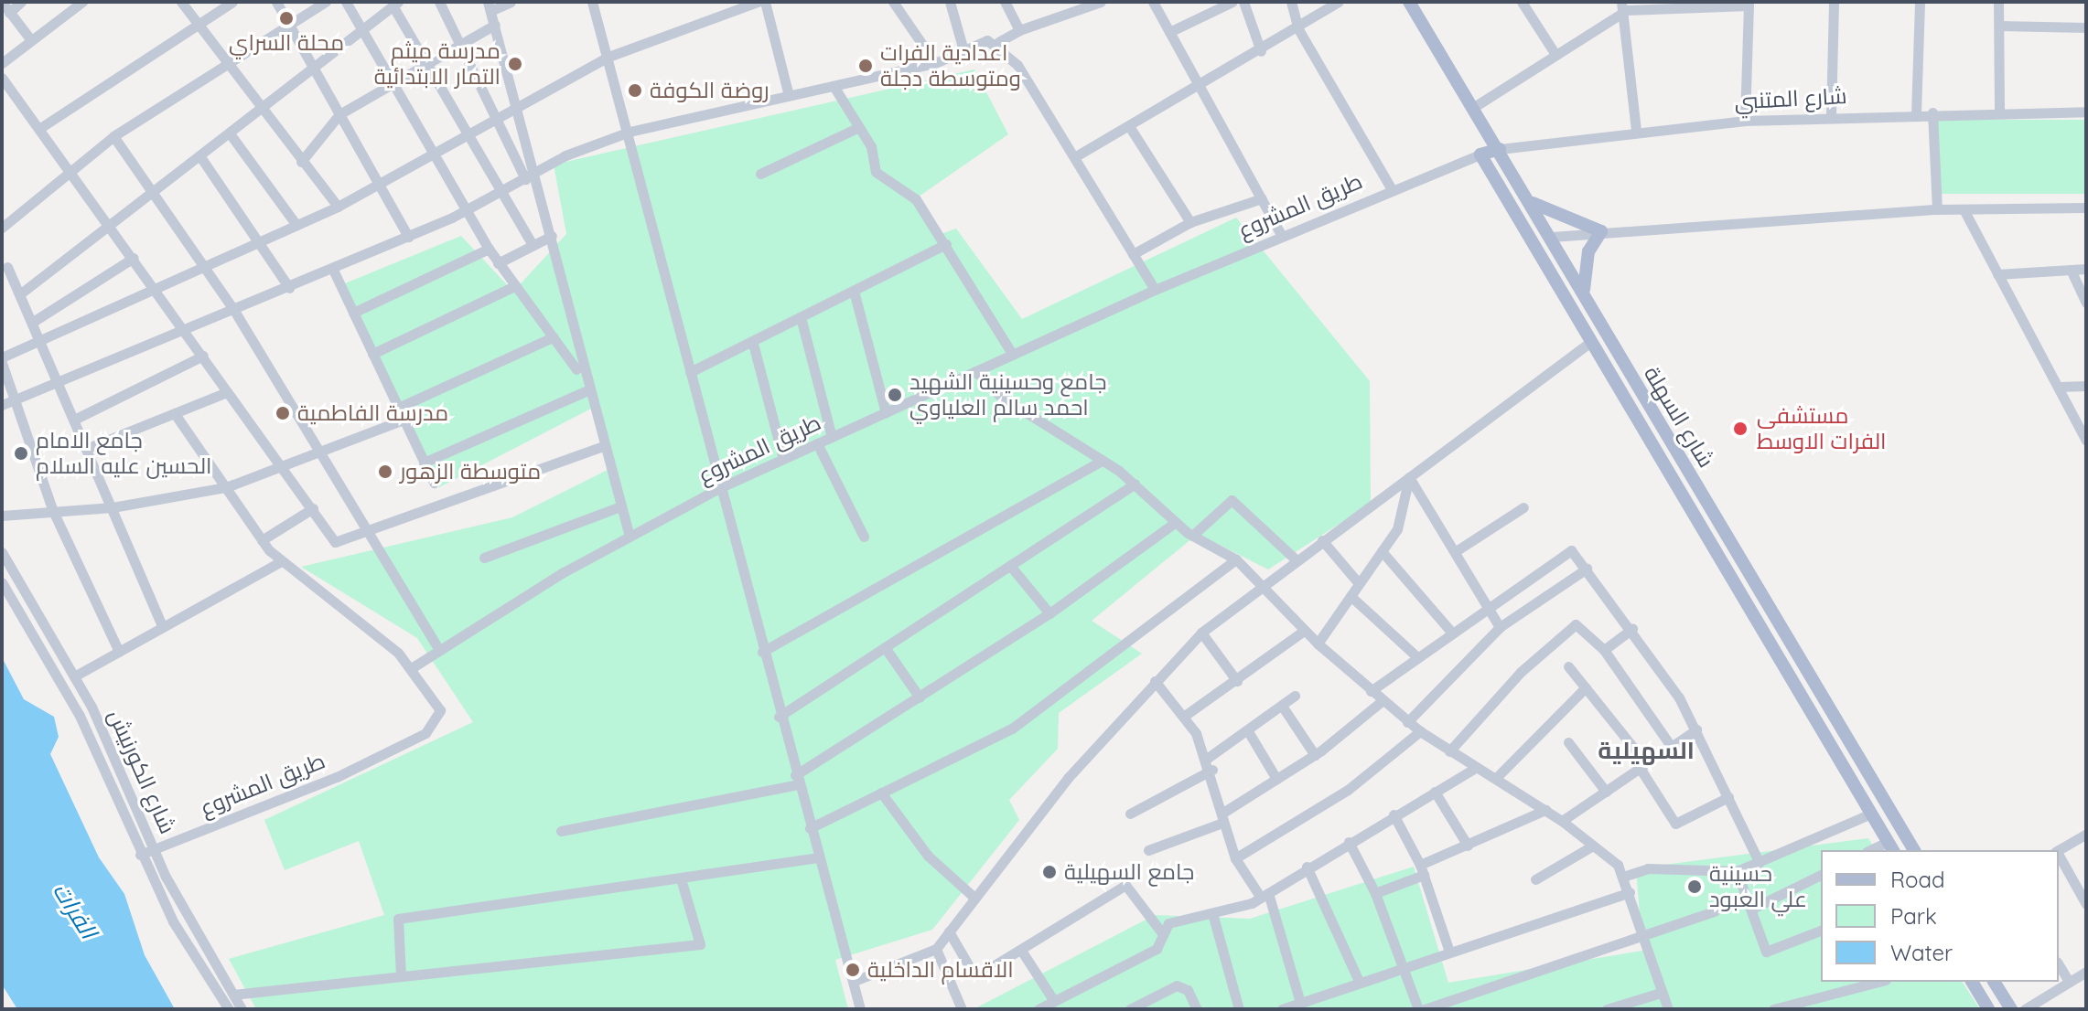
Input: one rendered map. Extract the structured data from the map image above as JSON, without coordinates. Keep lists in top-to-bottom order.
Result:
{
  "streets": {
    "main road": ["طريق المشروع", "شارع السهلة"],
    "street": ["شارع المتنبي", "شارع الكورنيش"]
  },
  "crossings": [
    ["شارع المتنبي", "طريق المشروع"],
    ["شارع المتنبي", "شارع السهلة"],
    ["طريق المشروع", "شارع السهلة"],
    ["طريق المشروع", "شارع الكورنيش"]
  ],
  "districts": ["السهيلية"],
  "water": ["الفرات"],
  "places": [
    "محلة السراي",
    "مدرسة ميثم التمار الابتدائية",
    "اعدادية الفرات ومتوسطة دجلة",
    "روضة الكوفة",
    "جامع وحسينية الشهيد احمد سالم العلياوي",
    "مدرسة الفاطمية",
    "مستشفى الفرات الاوسط",
    "جامع الامام الحسين عليه السلام",
    "متوسطة الزهور",
    "جامع السهيلية",
    "حسينية علي العبود",
    "الاقسام الداخلية"
  ],
  "legend": ["Road", "Park", "Water"]
}
